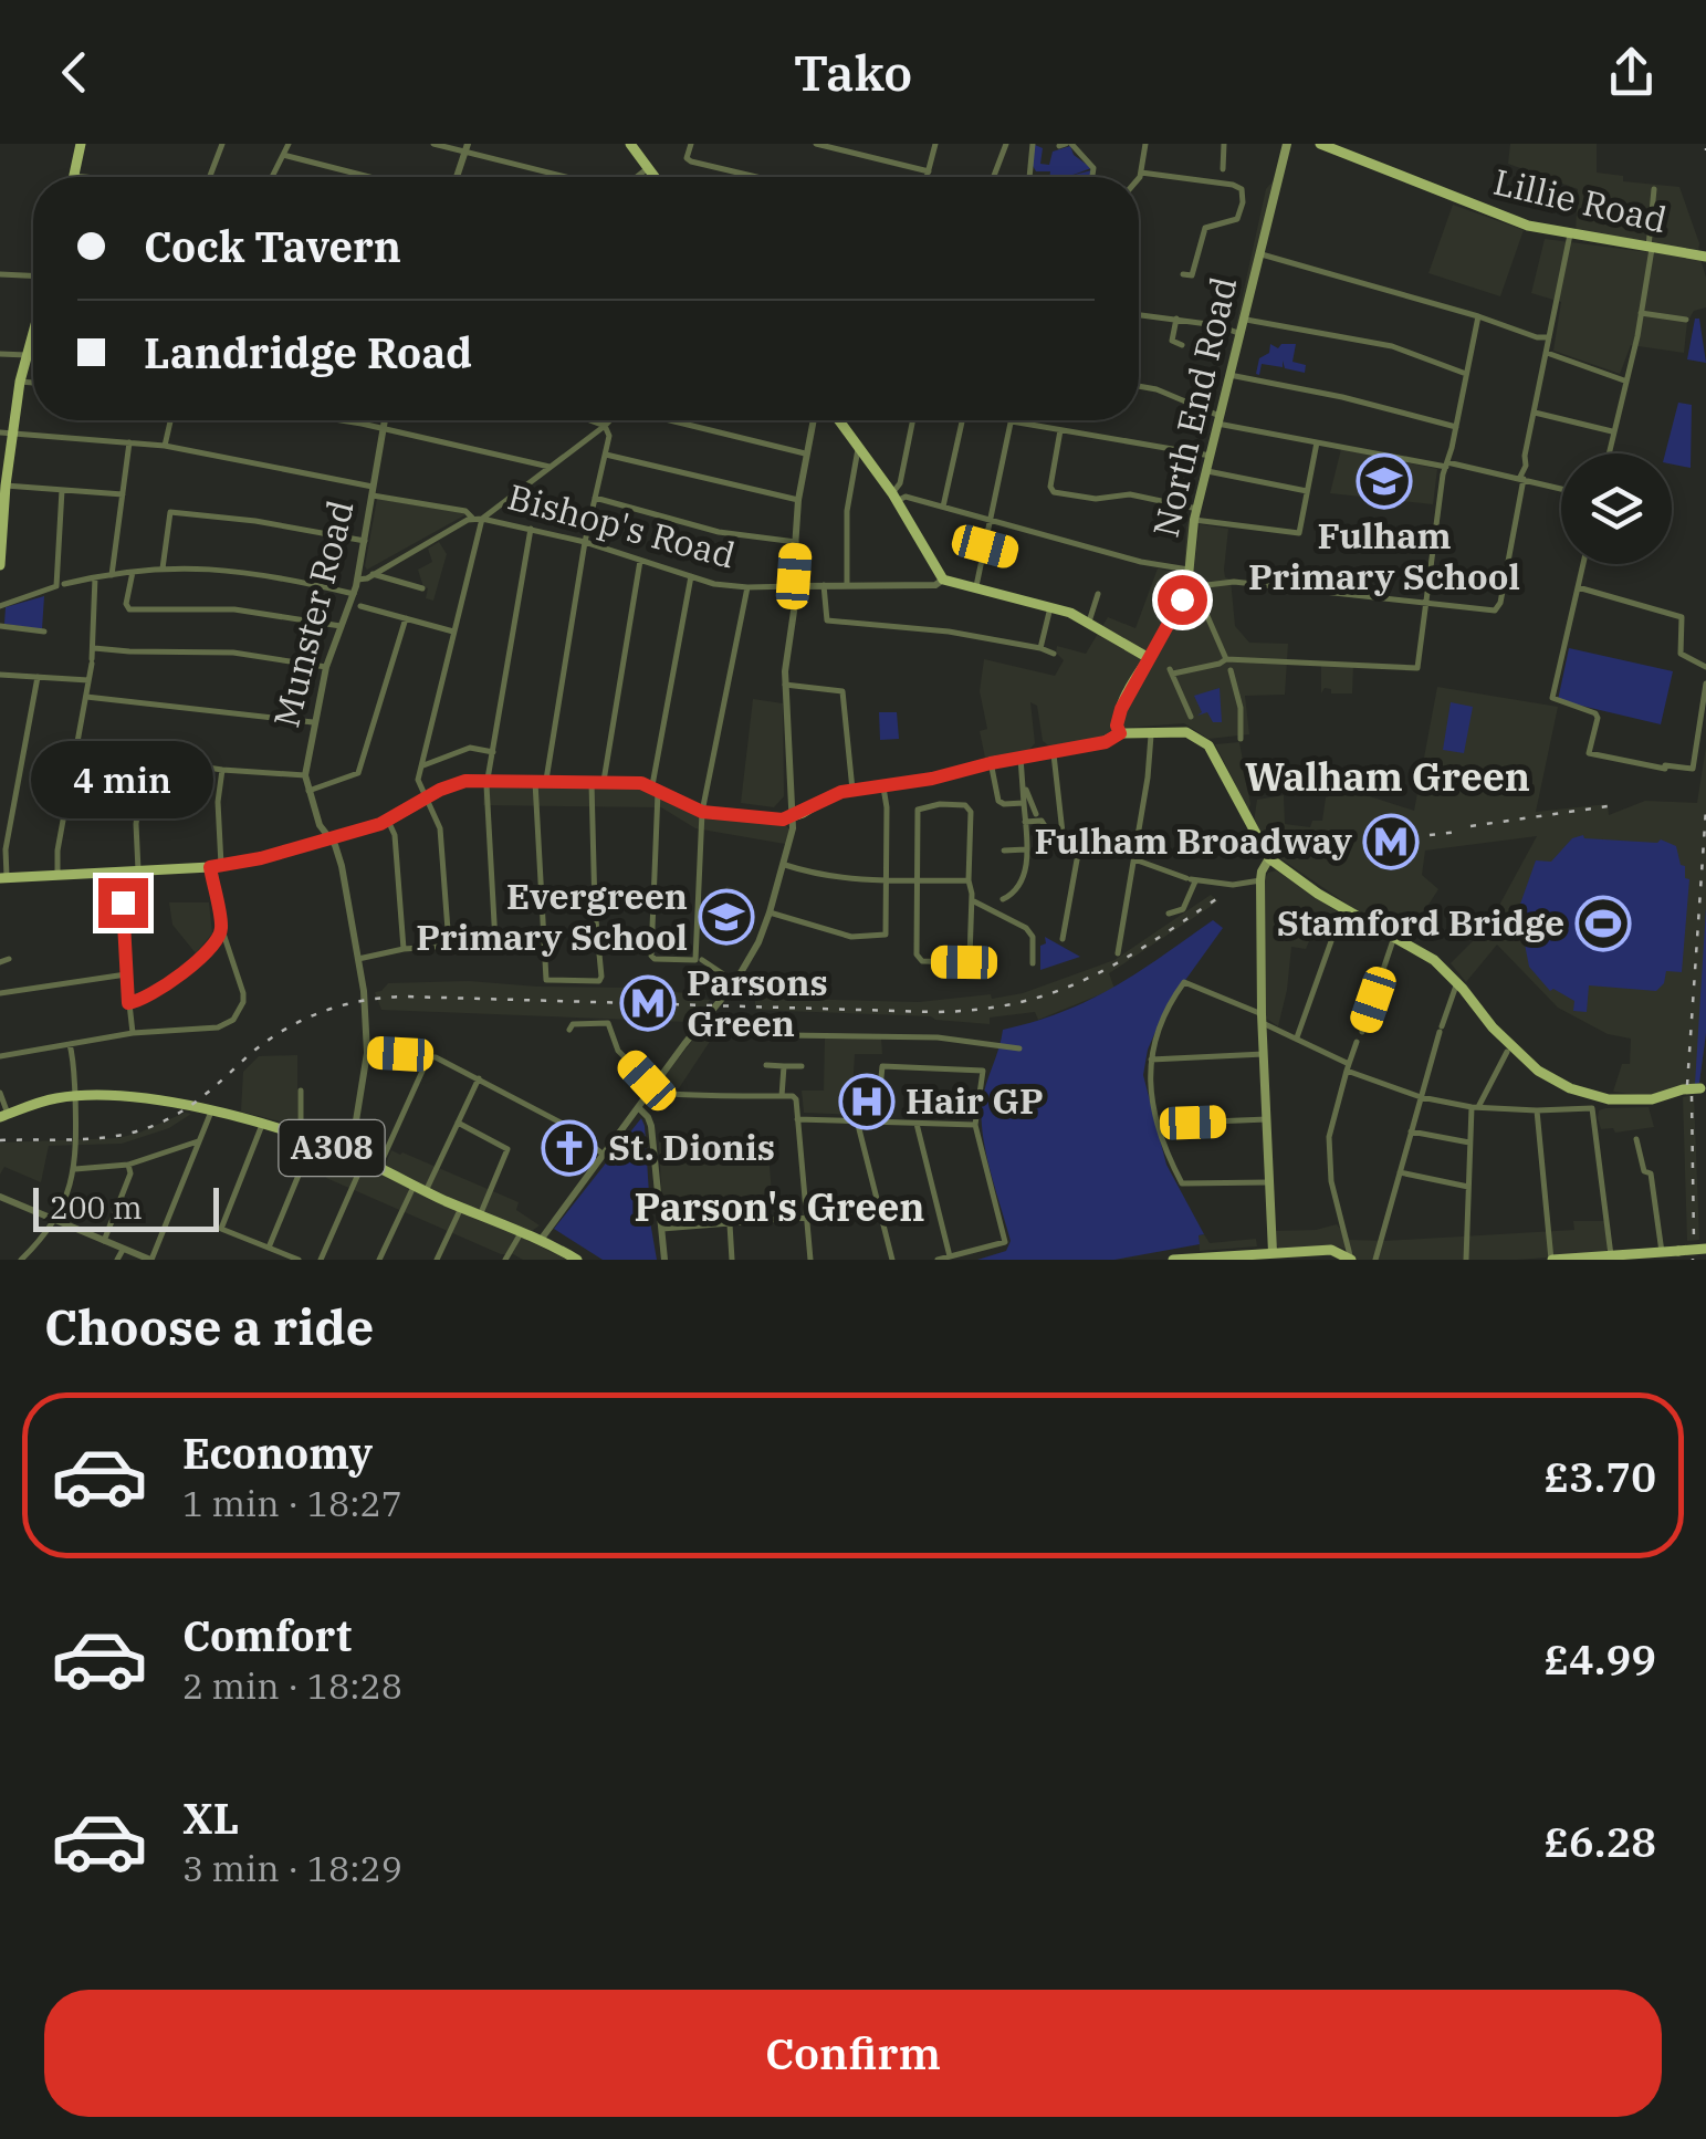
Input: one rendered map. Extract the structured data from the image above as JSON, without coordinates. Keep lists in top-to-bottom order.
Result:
{
  "streets": {
    "main road": ["Lillie Road", "North End Road", "A308"],
    "street": ["Bishop's Road", "Munster Road"]
  },
  "crossings": [
    ["Bishop's Road", "Munster Road"],
    ["Munster Road", "A308"]
  ],
  "districts": ["Walham Green", "Parson's Green"],
  "places": {
    "school or university": ["Fulham Primary School", "Evergreen Primary School"],
    "metro station": ["Fulham Broadway", "Parsons Green"],
    "sports": ["Stamford Bridge"],
    "hospital": ["Hair GP"],
    "church": ["St. Dionis"]
  },
  "scale_bar": "200 m",
  "page": {
    "header": "Tako",
    "banner": ["Cock Tavern", "Landridge Road"],
    "bubble": "4 min",
    "scale": "200 m",
    "heading": "Choose a ride",
    "list": [
      {
        "name": "Economy",
        "note": "1 min · 18:27",
        "value": "£3.70"
      },
      {
        "name": "Comfort",
        "note": "2 min · 18:28",
        "value": "£4.99"
      },
      {
        "name": "XL",
        "note": "3 min · 18:29",
        "value": "£6.28"
      }
    ],
    "buttons": "Confirm"
  }
}
